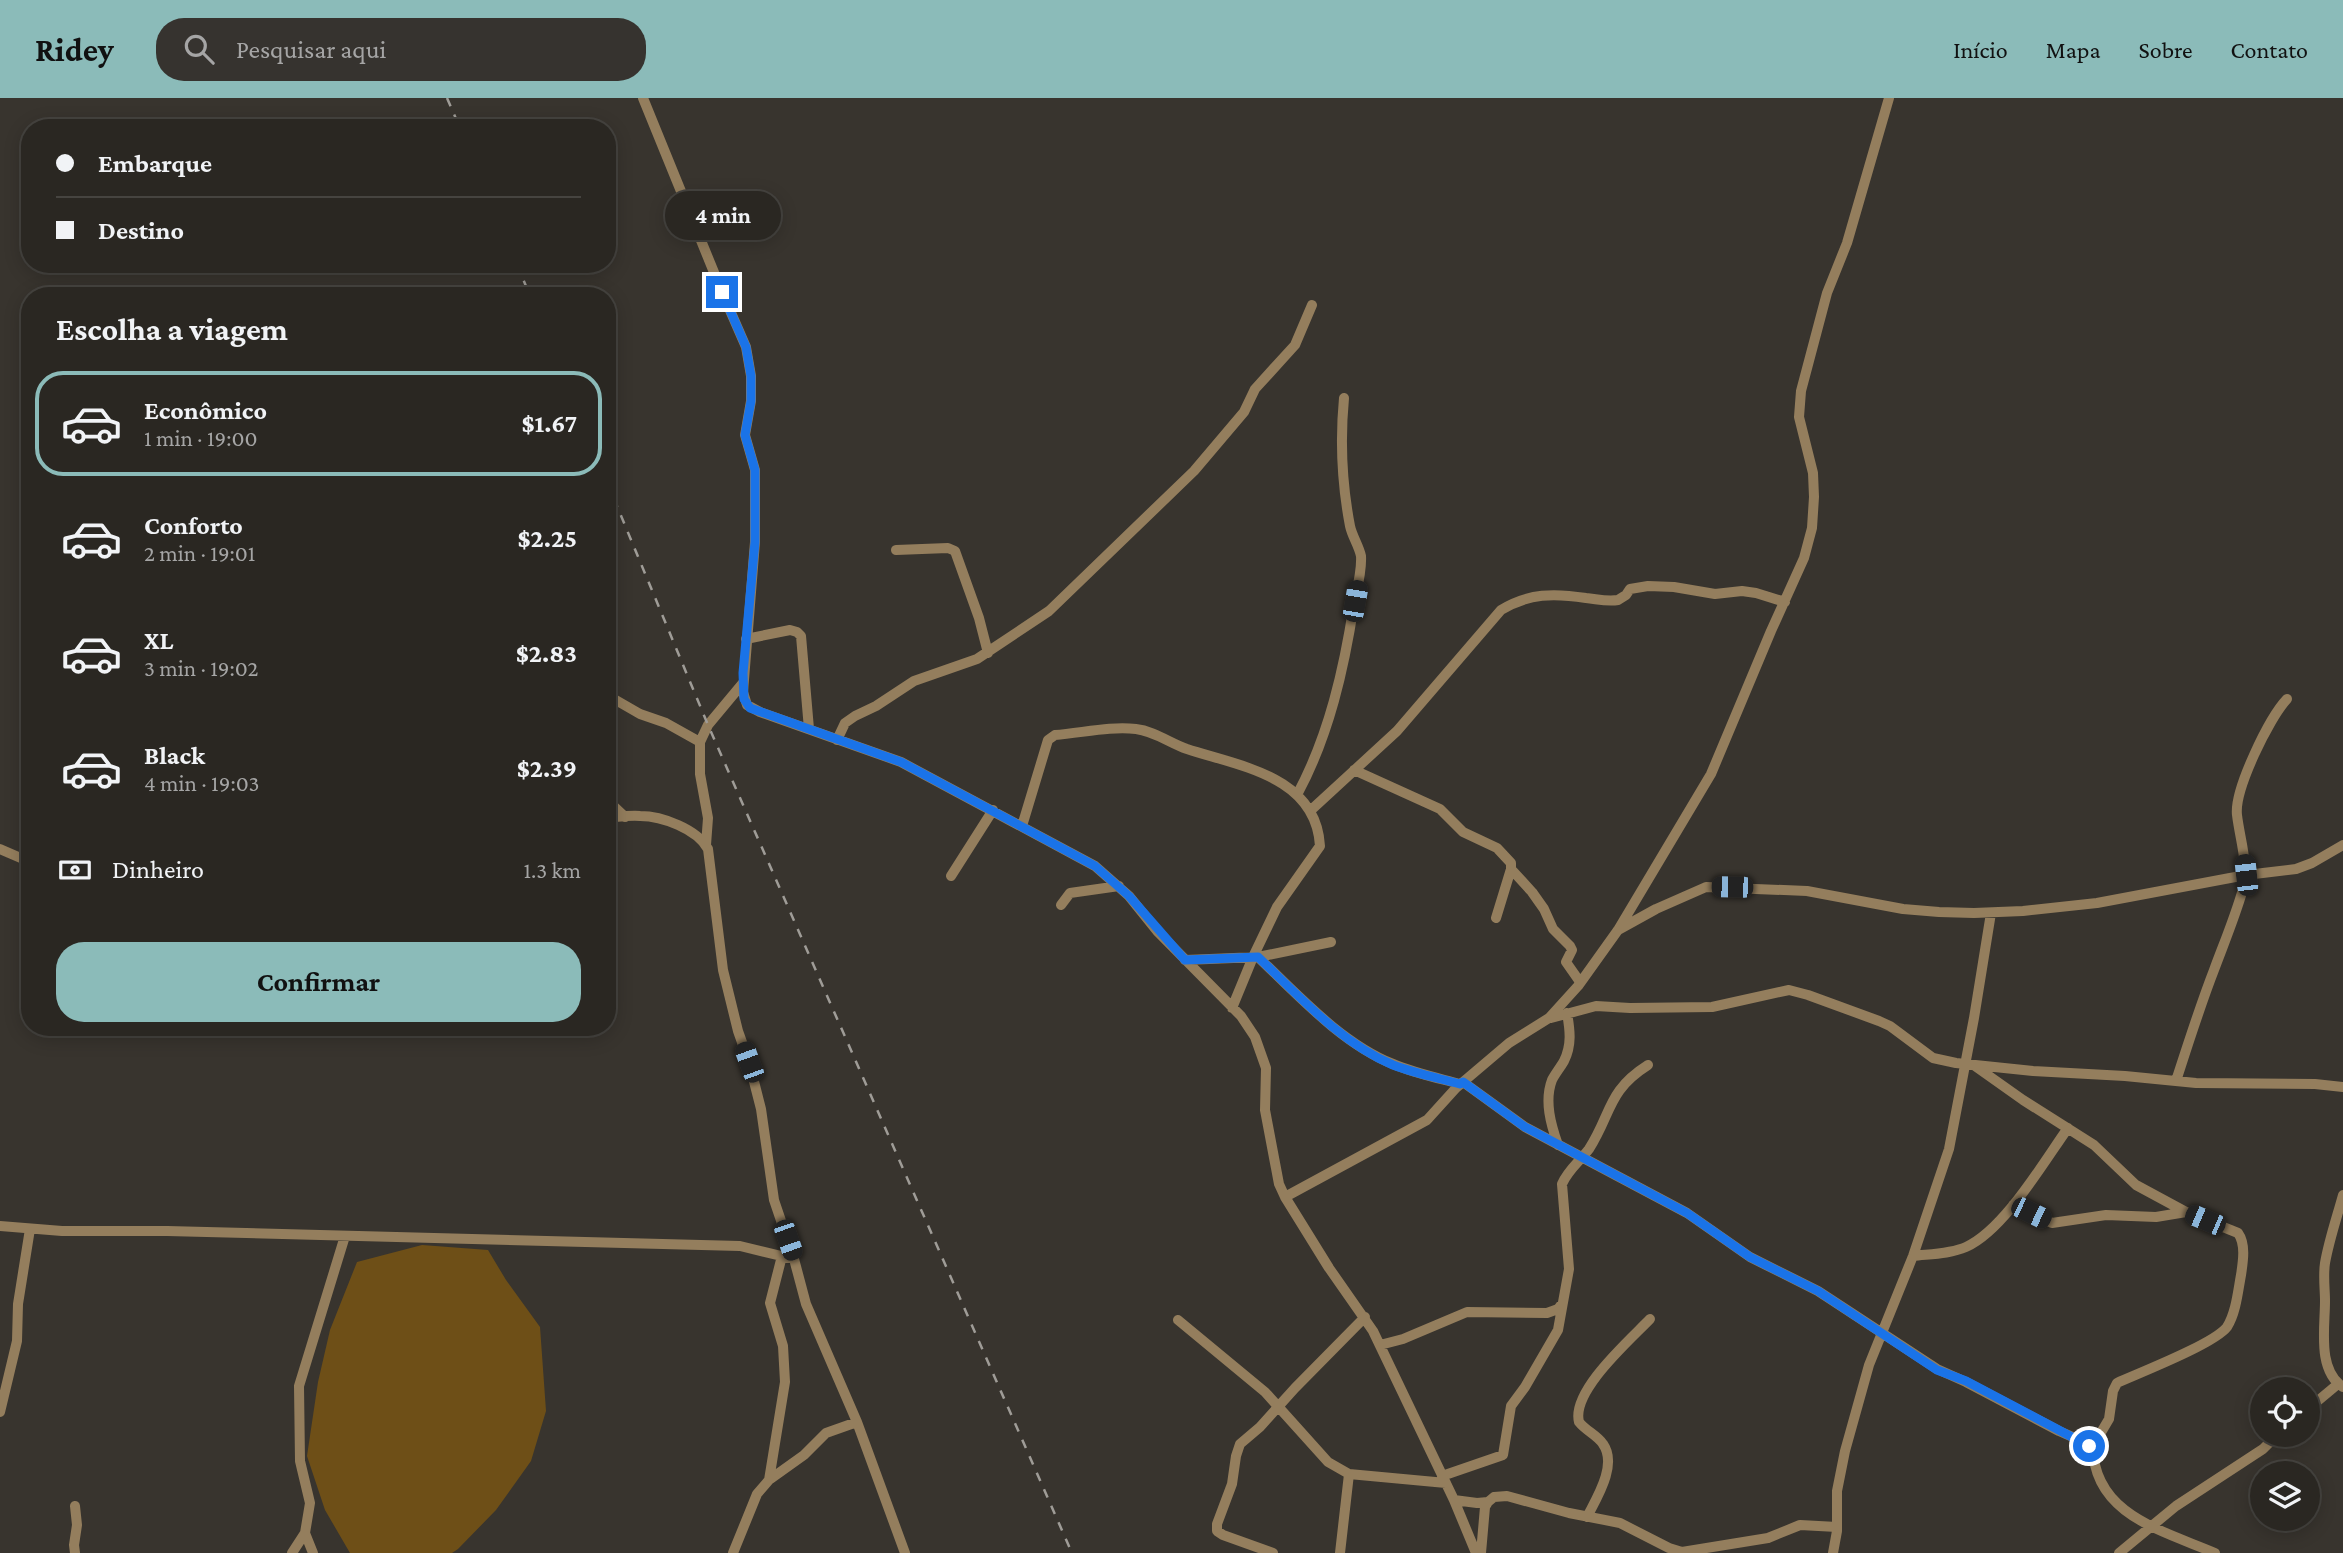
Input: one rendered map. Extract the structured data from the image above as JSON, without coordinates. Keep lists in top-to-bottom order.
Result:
{
  "page": {
    "header": "Ridey",
    "search": "Pesquisar aqui",
    "nav": [
      "Início",
      "Mapa",
      "Sobre",
      "Contato"
    ],
    "banner": ["Embarque", "Destino"],
    "bubble": "4 min",
    "heading": "Escolha a viagem",
    "list": [
      {
        "name": "Econômico",
        "note": "1 min · 19:00",
        "value": "$1.67"
      },
      {
        "name": "Conforto",
        "note": "2 min · 19:01",
        "value": "$2.25"
      },
      {
        "name": "XL",
        "note": "3 min · 19:02",
        "value": "$2.83"
      },
      {
        "name": "Black",
        "note": "4 min · 19:03",
        "value": "$2.39"
      }
    ],
    "pay": ["Dinheiro", "1.3 km"],
    "buttons": "Confirmar"
  }
}
